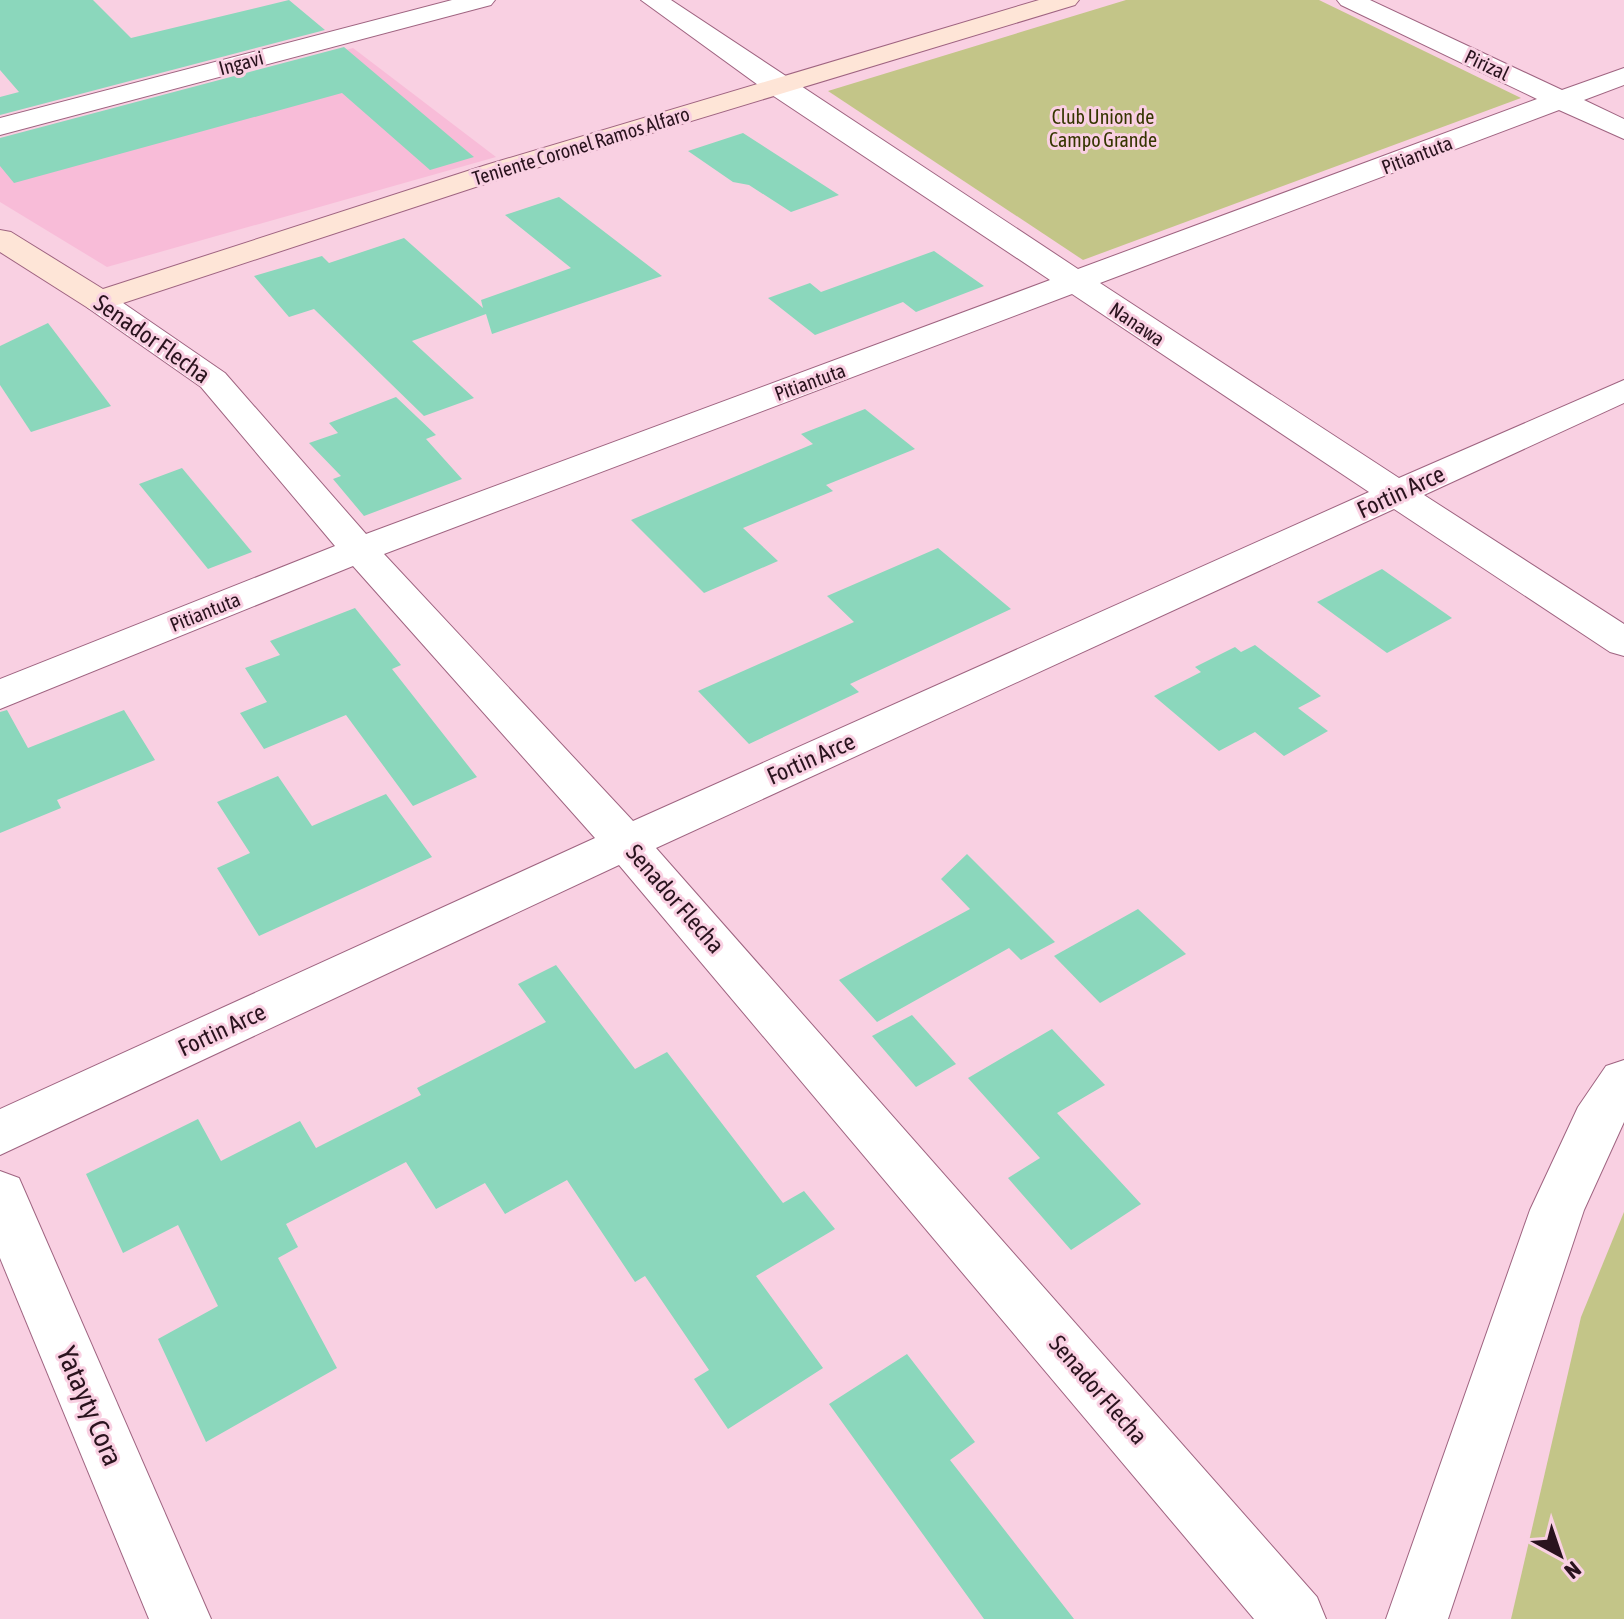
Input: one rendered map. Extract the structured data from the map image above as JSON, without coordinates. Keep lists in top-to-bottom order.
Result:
{
  "streets": {
    "street": [
      "Ingavi",
      "Pirizal",
      "Teniente Coronel Ramos Alfaro",
      "Pitiantuta",
      "Nanawa",
      "Senador Flecha",
      "Fortin Arce",
      "Yatayty Cora"
    ]
  },
  "crossings": [
    ["Pirizal", "Pitiantuta"],
    ["Teniente Coronel Ramos Alfaro", "Nanawa"],
    ["Teniente Coronel Ramos Alfaro", "Senador Flecha"],
    ["Pitiantuta", "Nanawa"],
    ["Pitiantuta", "Senador Flecha"],
    ["Nanawa", "Fortin Arce"],
    ["Senador Flecha", "Fortin Arce"]
  ],
  "parks": ["Club Union de Campo Grande"],
  "north": "bottom right"
}
